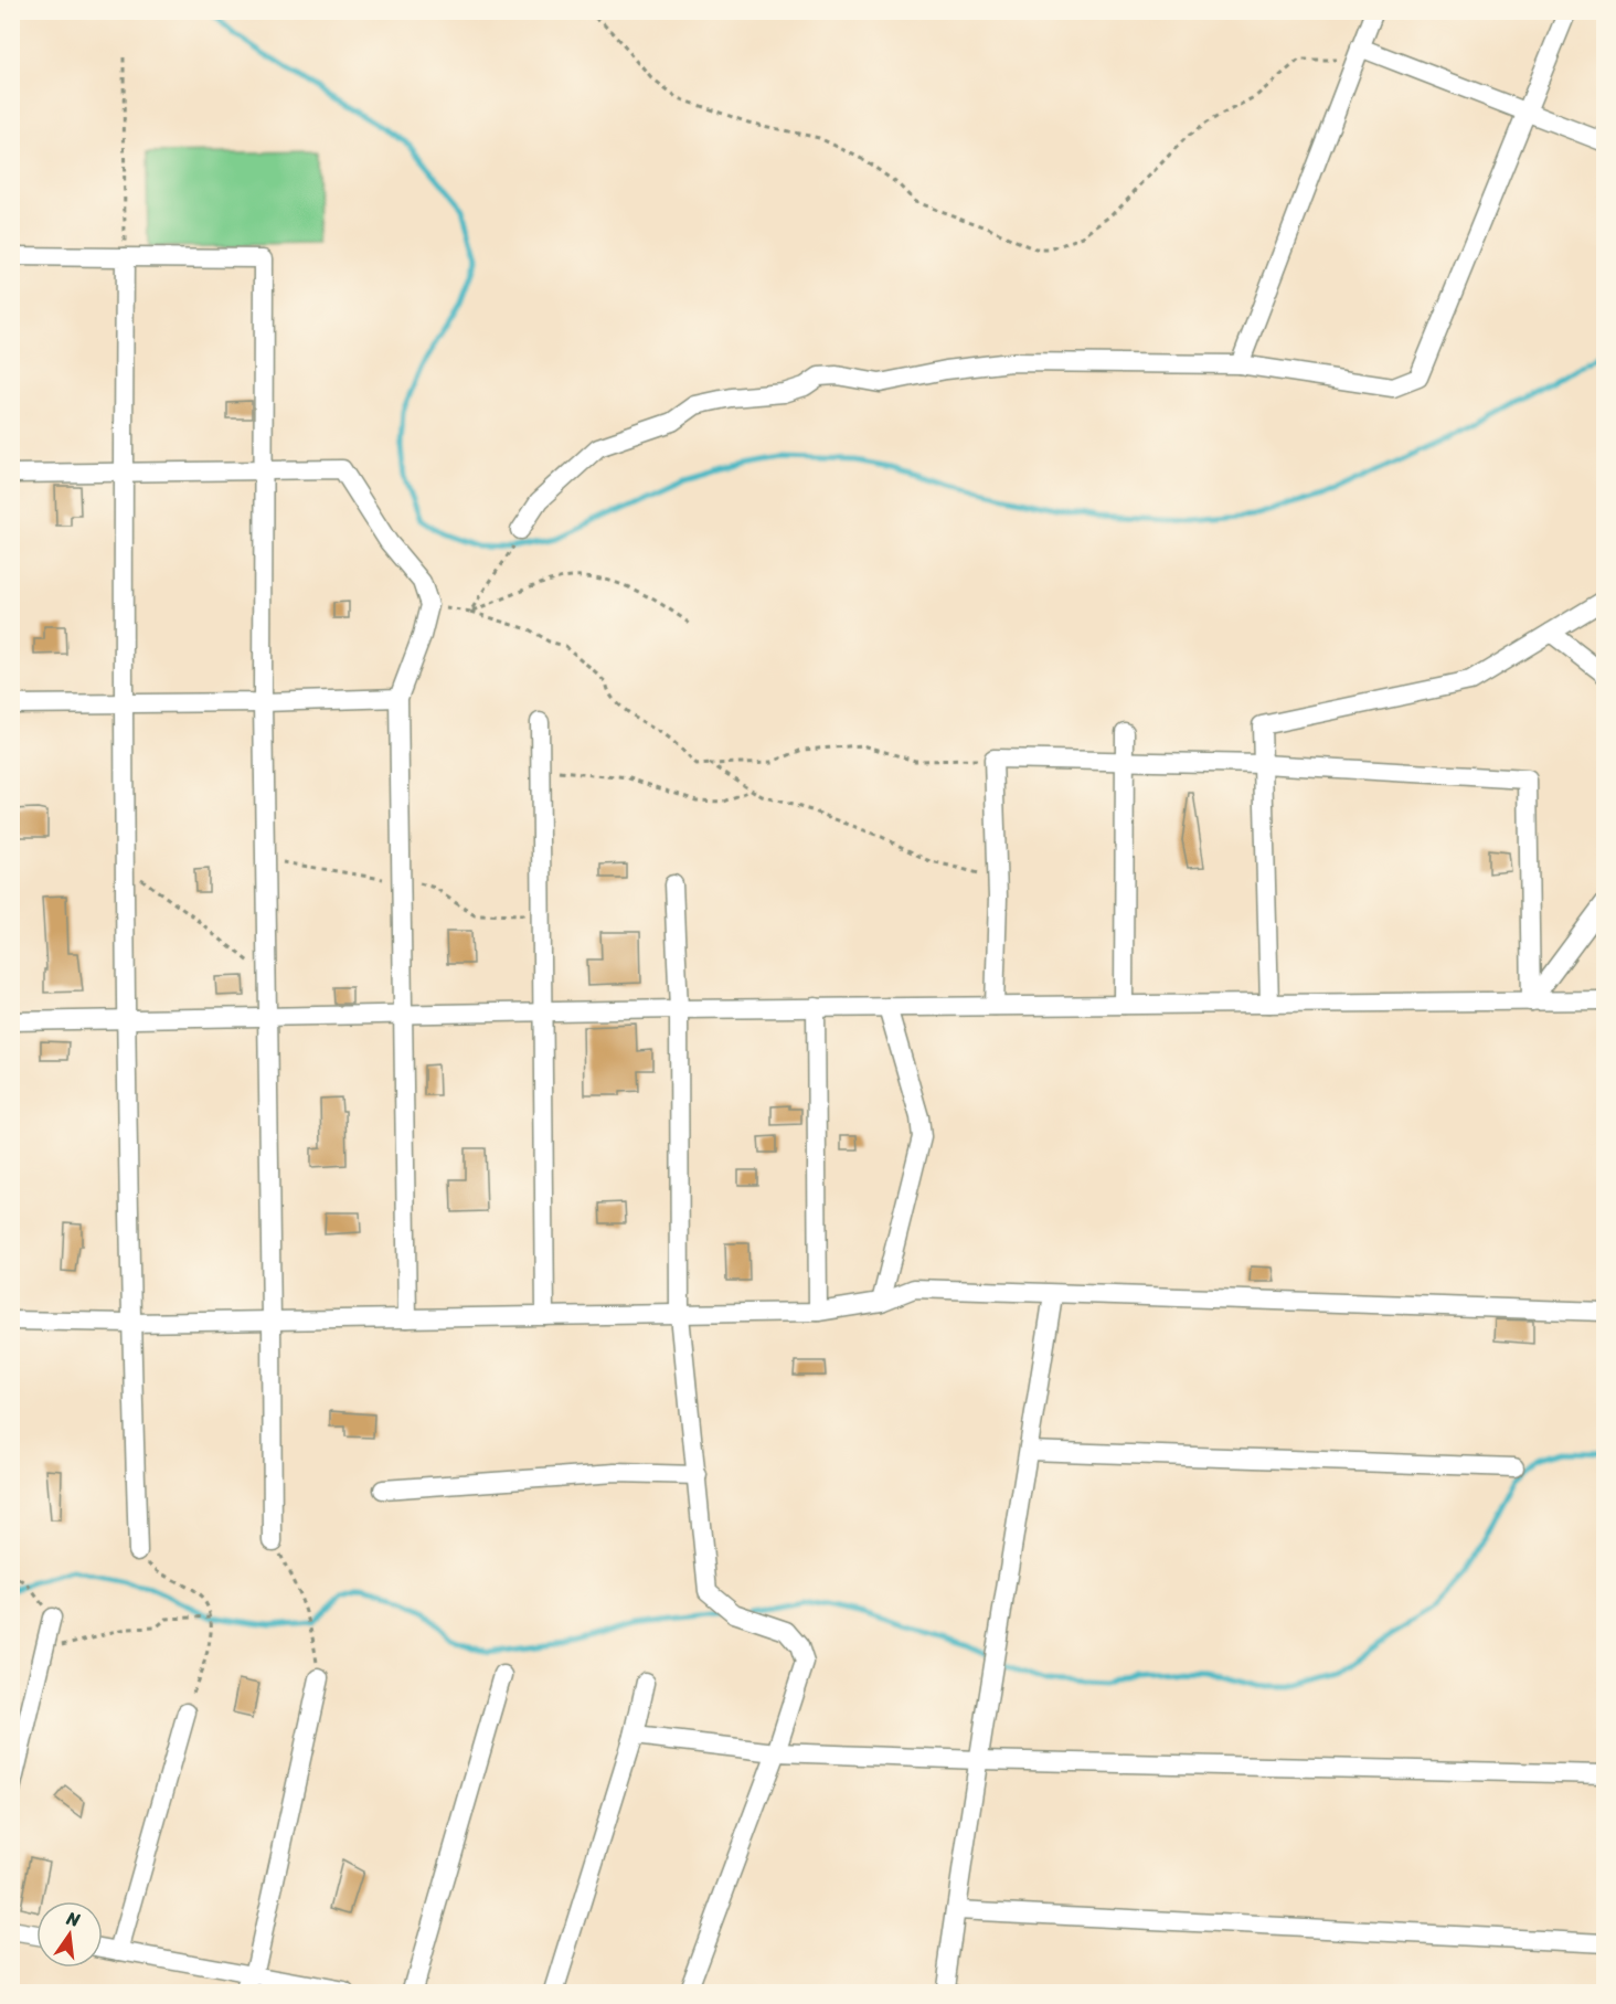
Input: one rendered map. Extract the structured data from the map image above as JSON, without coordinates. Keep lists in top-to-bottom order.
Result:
{
  "north": "top"
}
